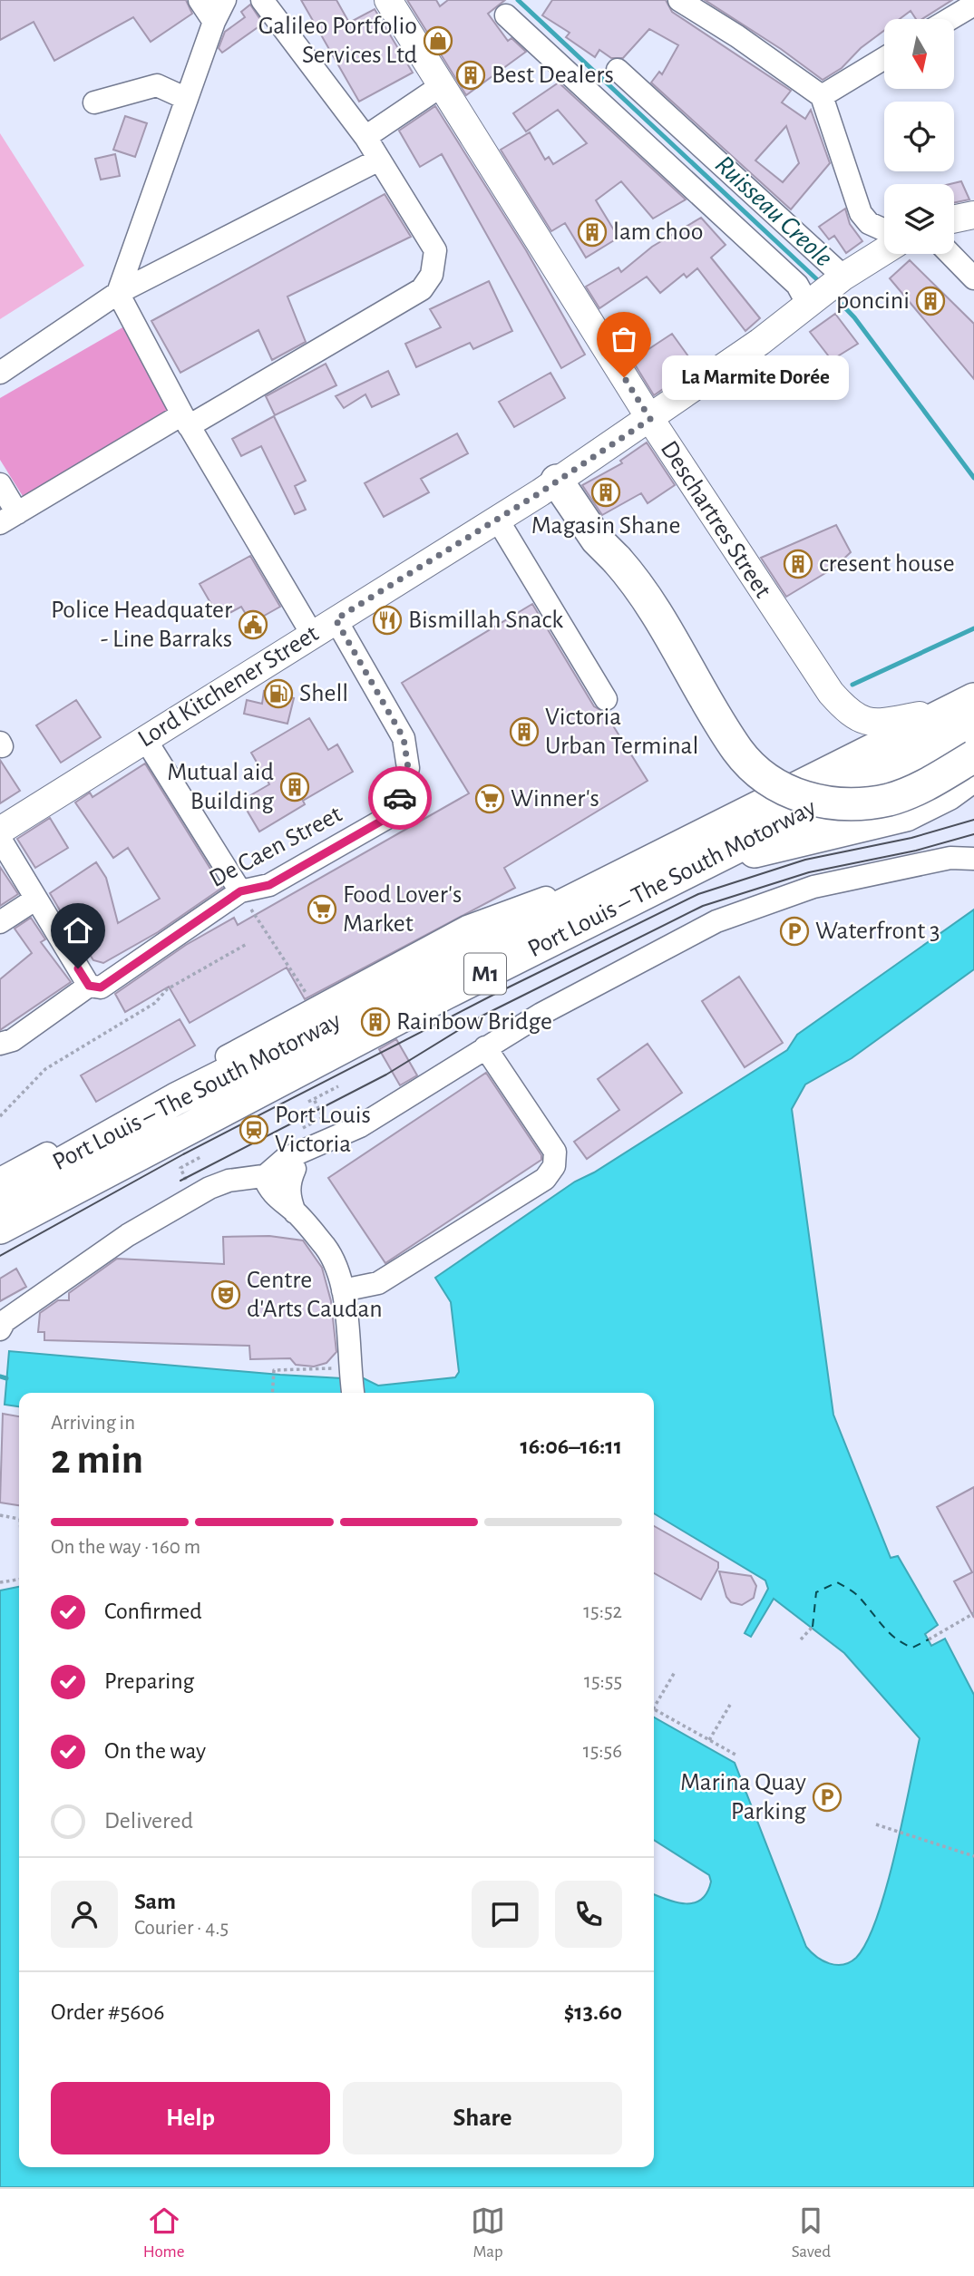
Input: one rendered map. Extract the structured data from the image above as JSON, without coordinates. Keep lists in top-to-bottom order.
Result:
{
  "streets": {
    "highway": ["Port Louis – The South Motorway", "M1"],
    "main road": ["Deschartres Street", "Lord Kitchener Street"],
    "street": ["De Caen Street"]
  },
  "crossings": [
    ["Deschartres Street", "Lord Kitchener Street"],
    ["Lord Kitchener Street", "De Caen Street"]
  ],
  "water": ["Ruisseau Creole"],
  "places": {
    "shop": ["Galileo Portfolio Services Ltd"],
    "building": [
      "Best Dealers",
      "lam choo",
      "poncini",
      "Magasin Shane",
      "cresent house",
      "Victoria Urban Terminal",
      "Mutual aid Building",
      "Rainbow Bridge"
    ],
    "other": ["La Marmite Dorée"],
    "restaurant": ["Bismillah Snack"],
    "public building": ["Police Headquater - Line Barraks"],
    "fuel station": ["Shell"],
    "supermarket": ["Winner's", "Food Lover's Market"],
    "parking": ["Waterfront 3", "Marina Quay Parking"],
    "station": ["Port Louis Victoria"],
    "theatre": ["Centre d'Arts Caudan"]
  },
  "north": "bottom",
  "page": {
    "bubble": "La Marmite Dorée",
    "heading": ["2 min", "Arriving in", "16:06–16:11"],
    "panel": [
      "Sam",
      "Courier · 4.5",
      "Order #5606",
      "$13.60"
    ],
    "bar": "On the way · 160 m",
    "list": [
      ["Confirmed", "15:52"],
      ["Preparing", "15:55"],
      ["On the way", "15:56"],
      "Delivered"
    ],
    "buttons": ["Help", "Share"],
    "tabs": ["Home", "Map", "Saved"]
  }
}
